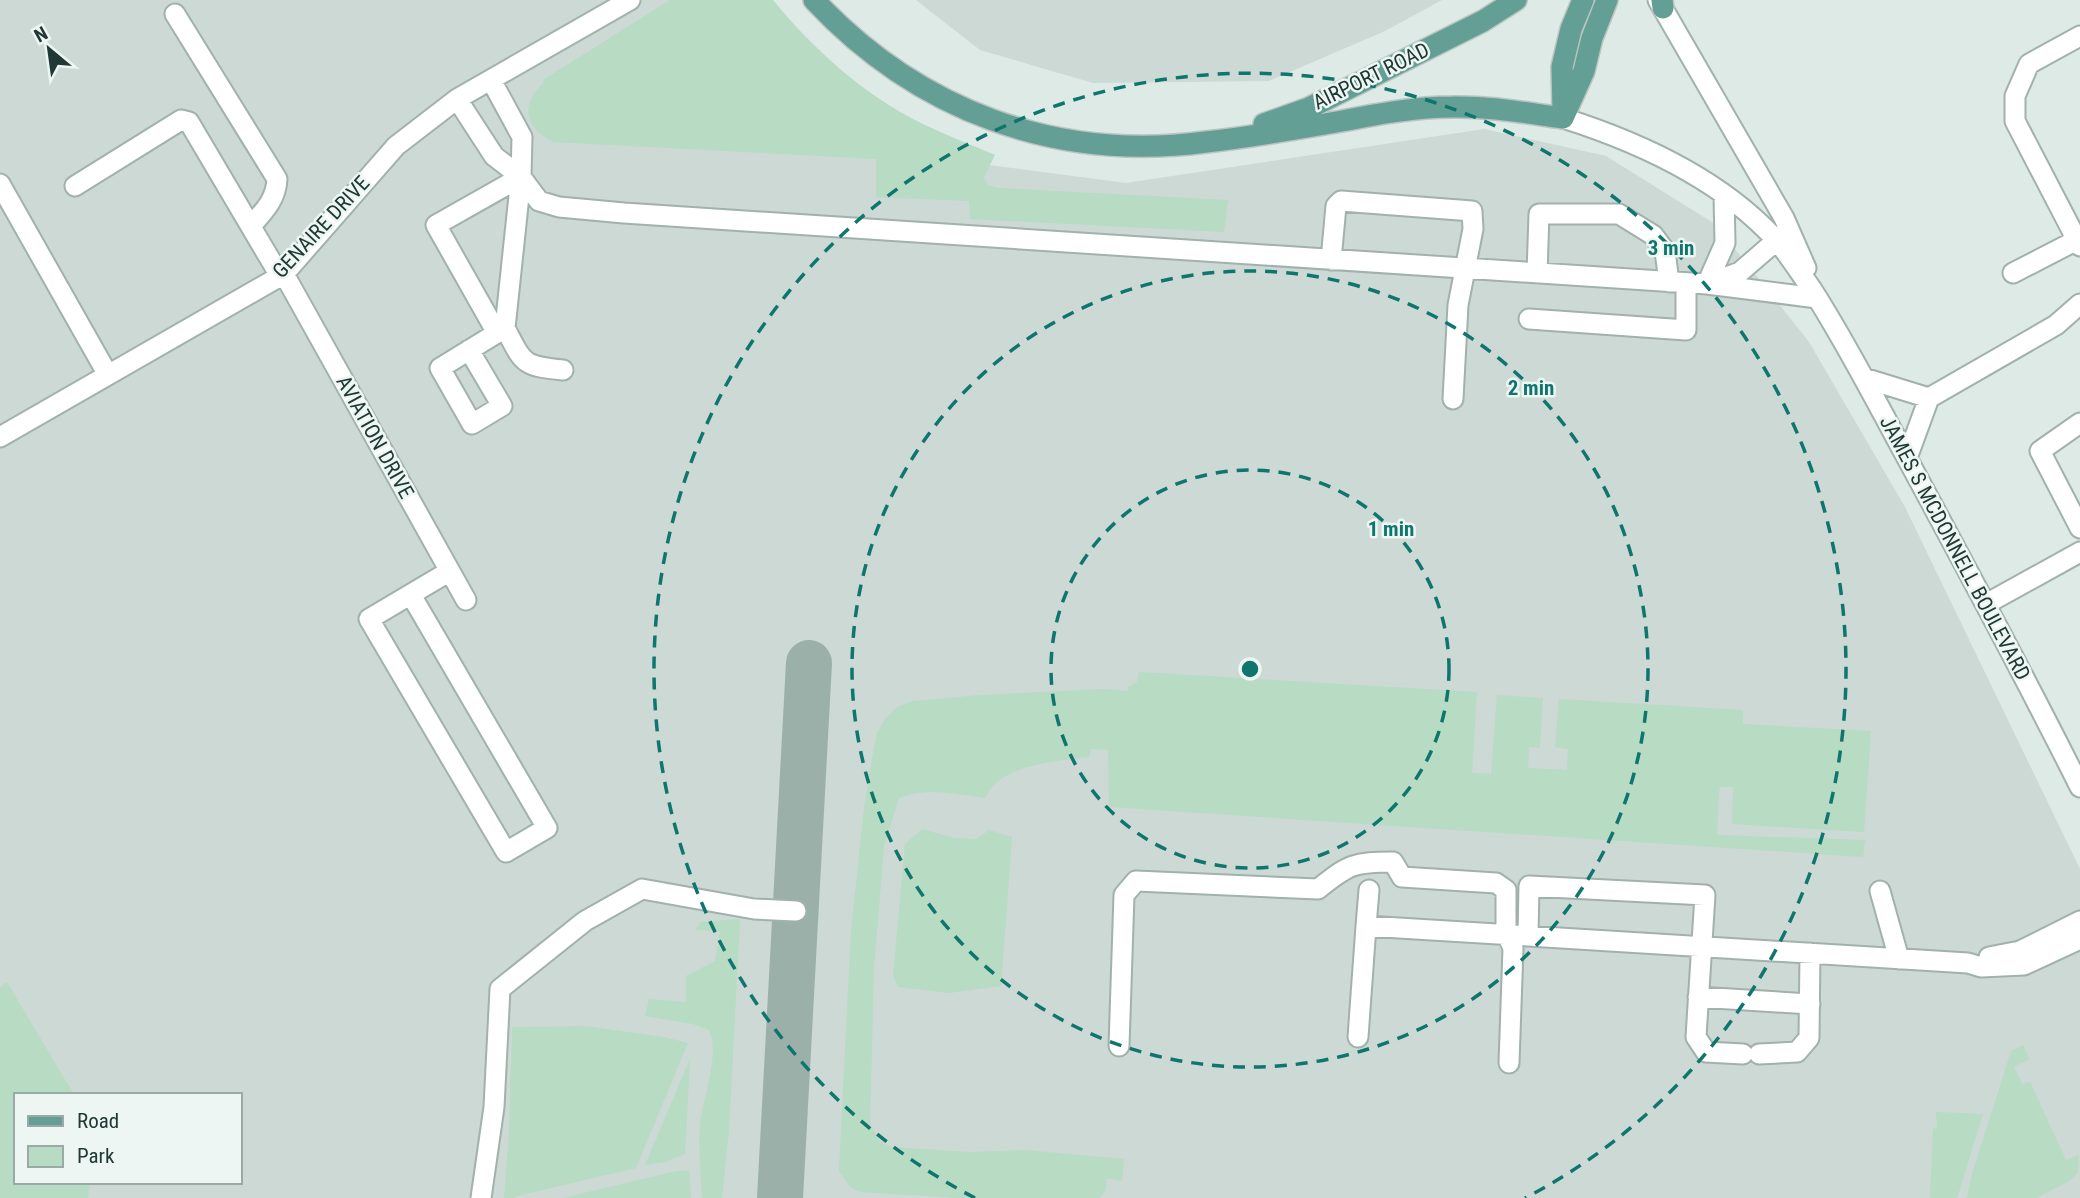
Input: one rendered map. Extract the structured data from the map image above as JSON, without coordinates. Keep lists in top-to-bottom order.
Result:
{
  "streets": {
    "main road": ["AIRPORT ROAD", "JAMES S MCDONNELL BOULEVARD"],
    "street": ["GENAIRE DRIVE", "AVIATION DRIVE"]
  },
  "crossings": [
    ["AIRPORT ROAD", "JAMES S MCDONNELL BOULEVARD"],
    ["GENAIRE DRIVE", "AVIATION DRIVE"]
  ],
  "legend": ["Road", "Park"],
  "north": "top left",
  "rings": ["3 min", "2 min", "1 min"]
}
